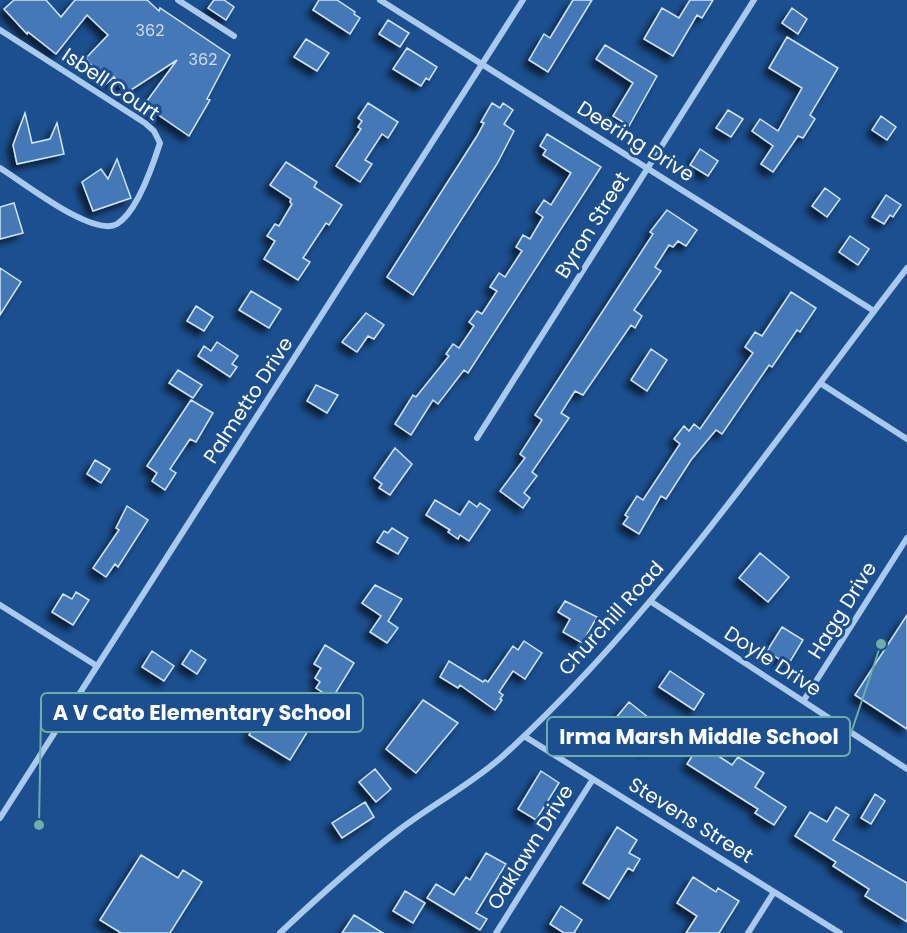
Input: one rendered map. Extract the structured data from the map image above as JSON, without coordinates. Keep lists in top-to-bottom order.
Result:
{
  "streets": {
    "street": [
      "Isbell Court",
      "Deering Drive",
      "Byron Street",
      "Palmetto Drive",
      "Hagg Drive",
      "Churchill Road",
      "Doyle Drive",
      "Stevens Street",
      "Oaklawn Drive"
    ]
  },
  "crossings": [
    ["Deering Drive", "Byron Street"],
    ["Deering Drive", "Palmetto Drive"],
    ["Deering Drive", "Churchill Road"],
    ["Hagg Drive", "Doyle Drive"],
    ["Churchill Road", "Doyle Drive"],
    ["Churchill Road", "Stevens Street"],
    ["Stevens Street", "Oaklawn Drive"]
  ],
  "places": ["Irma Marsh Middle School", "A V Cato Elementary School"],
  "house_numbers": ["362", "362"]
}
